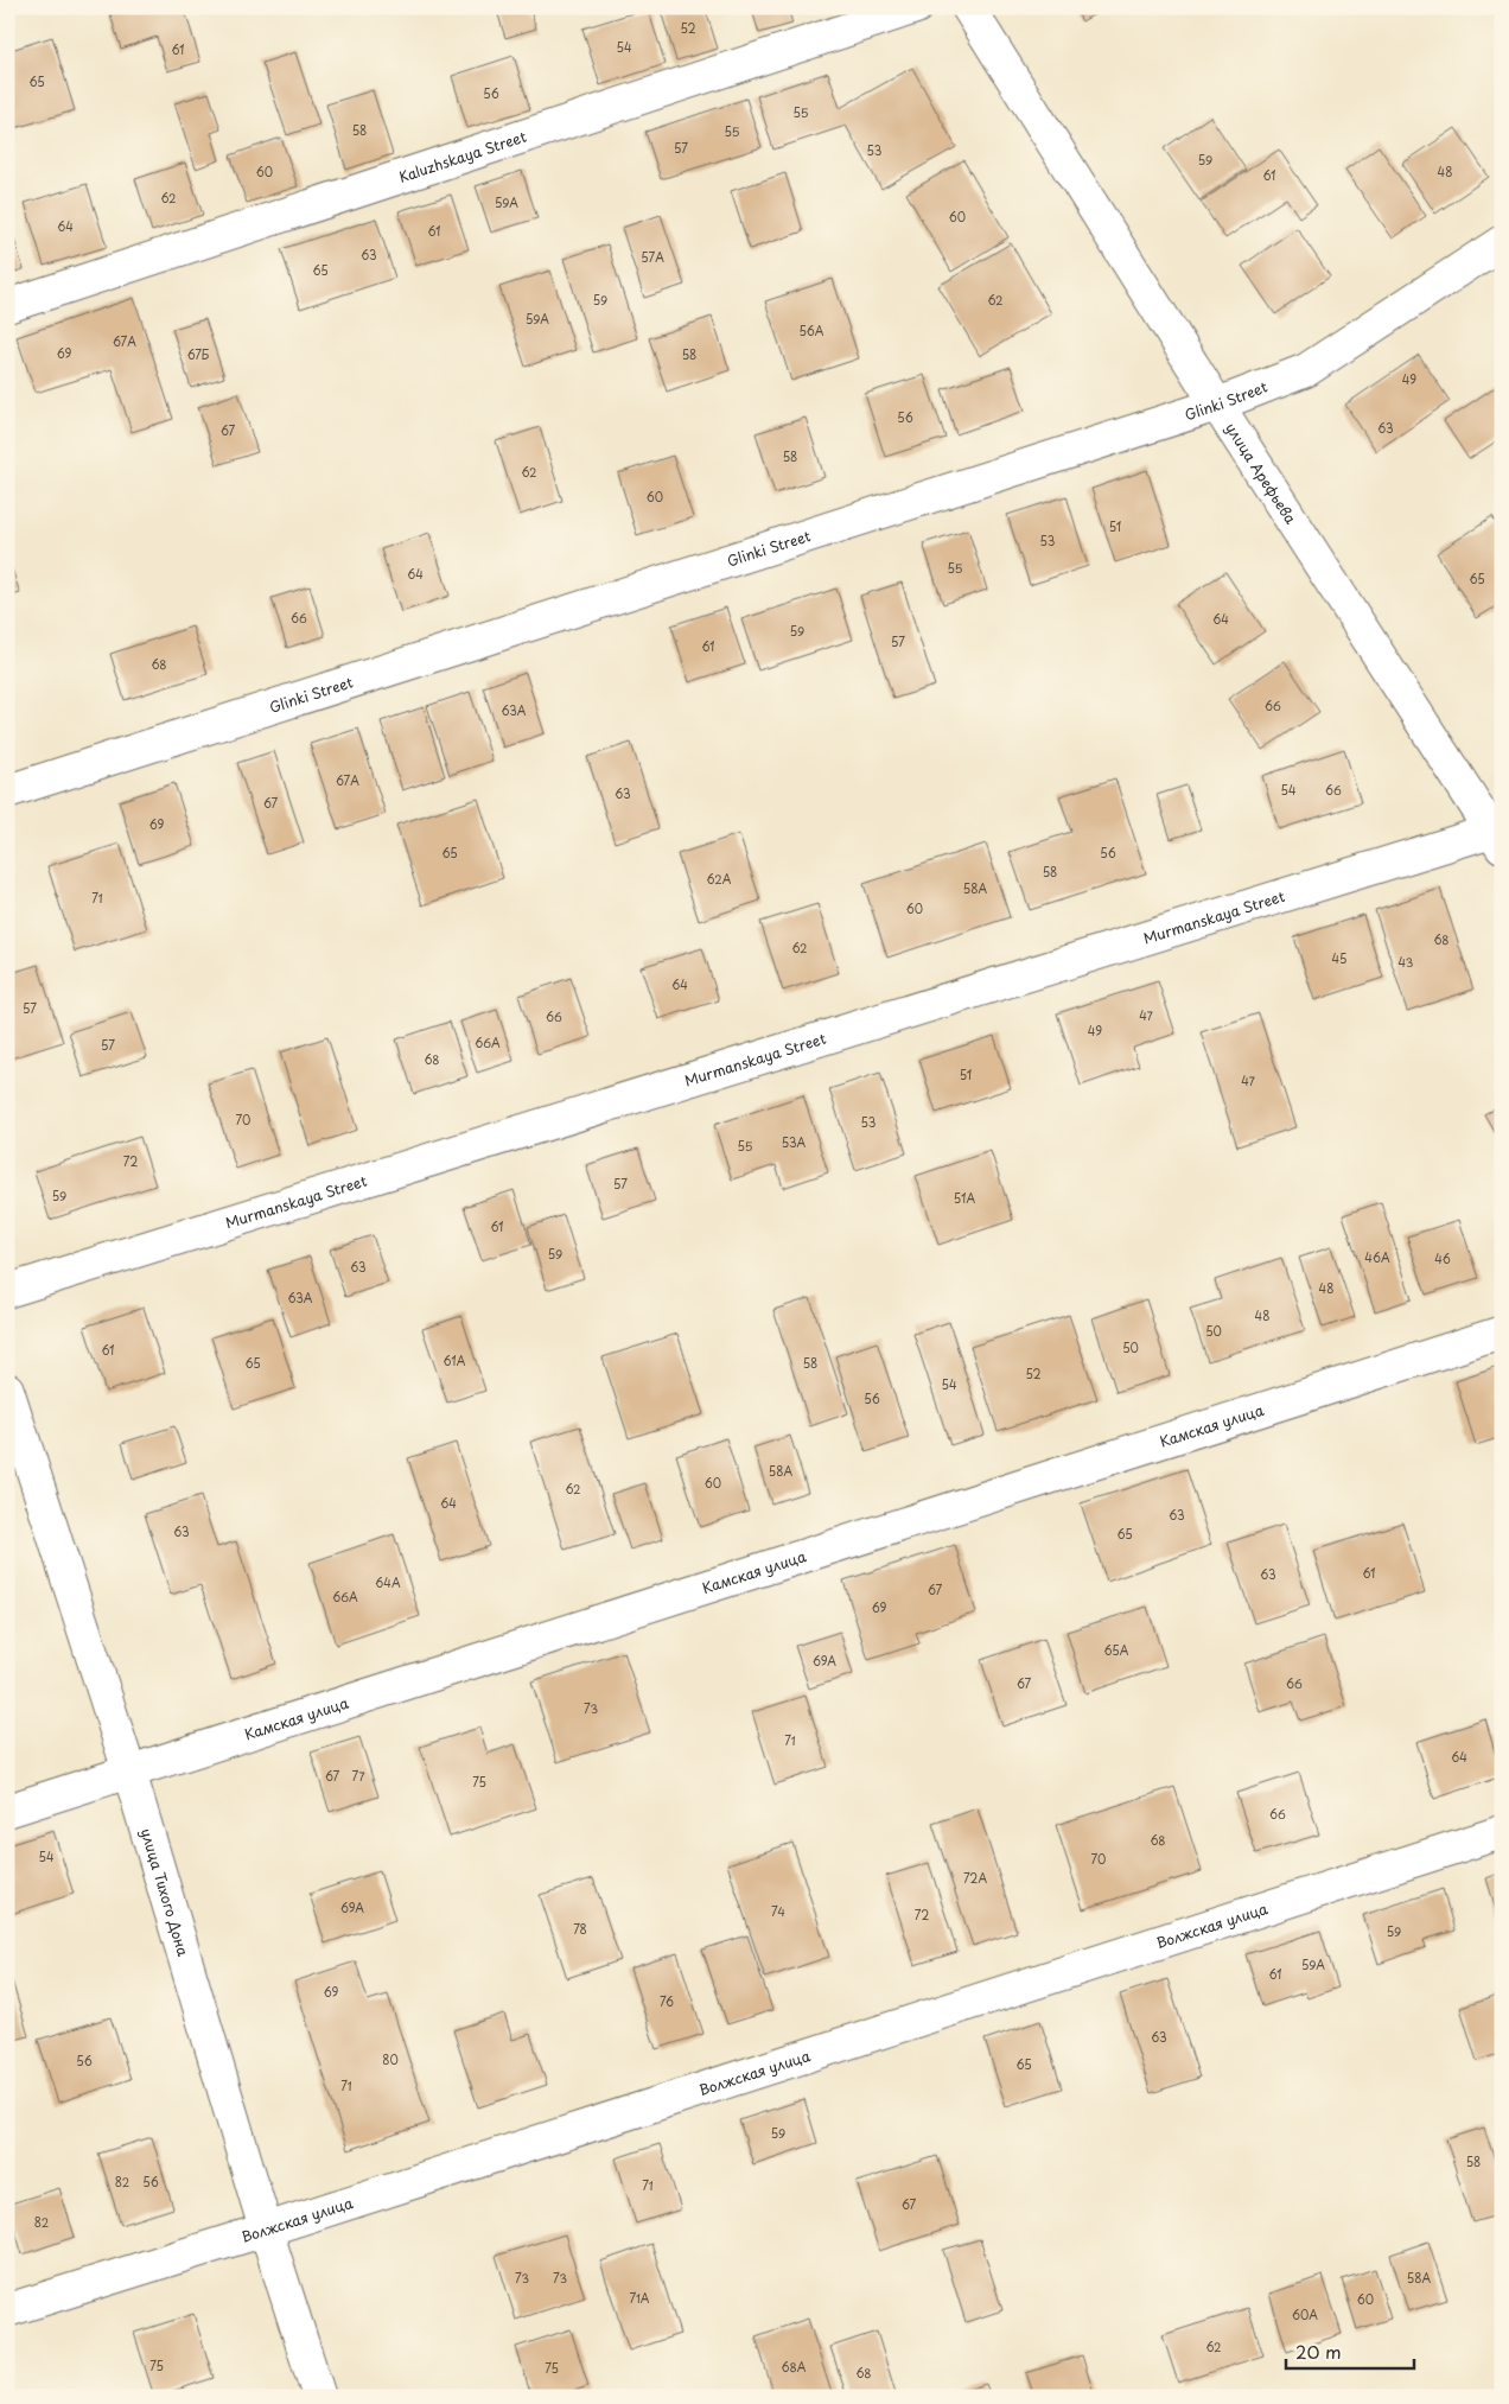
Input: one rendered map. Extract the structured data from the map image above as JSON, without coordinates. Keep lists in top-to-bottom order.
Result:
{
  "streets": {
    "street": [
      "Kaluzhskaya Street",
      "Glinki Street",
      "улица Арефьева",
      "Murmanskaya Street",
      "Камская улица",
      "улица Тихого Дона",
      "Волжская улица"
    ]
  },
  "crossings": [
    ["Glinki Street", "улица Арефьева"],
    ["улица Арефьева", "Murmanskaya Street"],
    ["Камская улица", "улица Тихого Дона"],
    ["улица Тихого Дона", "Волжская улица"]
  ],
  "house_numbers": [
    "52",
    "54",
    "61",
    "65",
    "56",
    "55",
    "58",
    "55",
    "57",
    "53",
    "59",
    "60",
    "48",
    "61",
    "62",
    "59А",
    "60",
    "64",
    "61",
    "63",
    "57А",
    "65",
    "59",
    "62",
    "59А",
    "56А",
    "67А",
    "69",
    "67Б",
    "58",
    "49",
    "56",
    "63",
    "67",
    "58",
    "62",
    "60",
    "51",
    "53",
    "55",
    "64",
    "65",
    "66",
    "64",
    "59",
    "57",
    "61",
    "68",
    "66",
    "63А",
    "67А",
    "54",
    "66",
    "63",
    "67",
    "69",
    "65",
    "56",
    "58",
    "62А",
    "58А",
    "71",
    "60",
    "68",
    "62",
    "45",
    "43",
    "64",
    "57",
    "47",
    "66",
    "49",
    "66А",
    "57",
    "68",
    "51",
    "47",
    "70",
    "53",
    "53А",
    "55",
    "72",
    "57",
    "59",
    "51А",
    "61",
    "59",
    "46А",
    "46",
    "63",
    "48",
    "63А",
    "48",
    "50",
    "50",
    "61",
    "61А",
    "65",
    "58",
    "52",
    "54",
    "56",
    "58А",
    "60",
    "62",
    "64",
    "63",
    "63",
    "65",
    "61",
    "63",
    "64А",
    "67",
    "66А",
    "69",
    "65А",
    "69А",
    "67",
    "66",
    "73",
    "71",
    "64",
    "67",
    "77",
    "75",
    "66",
    "68",
    "54",
    "70",
    "72А",
    "69А",
    "74",
    "72",
    "78",
    "59",
    "59А",
    "61",
    "69",
    "76",
    "63",
    "80",
    "56",
    "65",
    "71",
    "59",
    "58",
    "82",
    "56",
    "71",
    "67",
    "82",
    "73",
    "73",
    "58А",
    "71А",
    "60",
    "60А",
    "62",
    "75",
    "68А",
    "75",
    "68"
  ],
  "scale_bar": "20 m"
}
